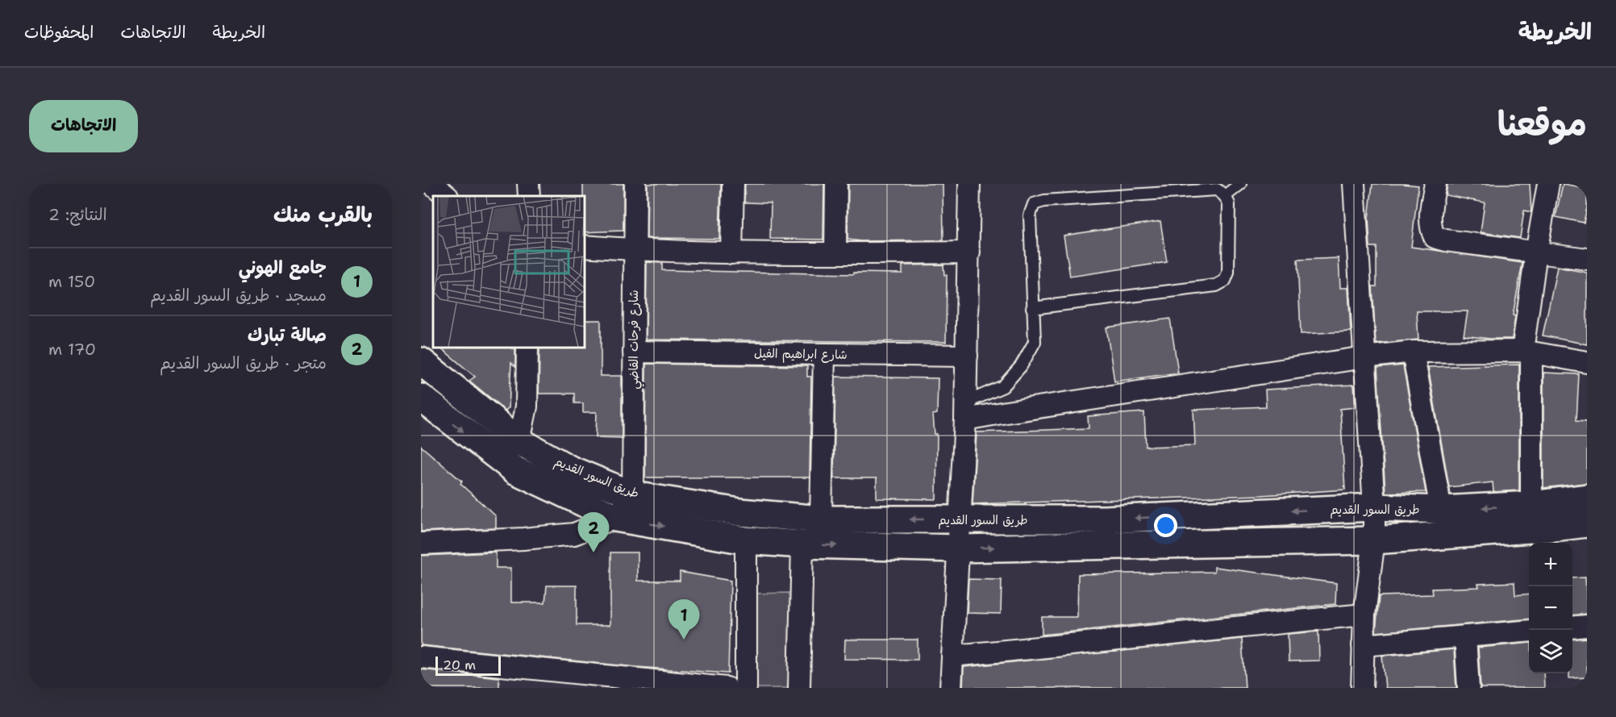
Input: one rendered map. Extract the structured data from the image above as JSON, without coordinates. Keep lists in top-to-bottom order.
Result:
{
  "streets": {
    "main road": ["طريق السور القديم"],
    "street": ["شارع فرحات القاضي", "شارع ابراهيم الفيل"]
  },
  "crossings": [
    ["شارع فرحات القاضي", "شارع ابراهيم الفيل"],
    ["شارع فرحات القاضي", "طريق السور القديم"]
  ],
  "scale_bar": "20 m",
  "page": {
    "header": "الخريطة",
    "nav": ["الخريطة", "الاتجاهات", "المحفوظات"],
    "title": "موقعنا",
    "buttons": "الاتجاهات",
    "heading": ["بالقرب منك", "النتائج: 2"],
    "list": [
      {
        "mark": "1",
        "name": "جامع الهوني",
        "note": "مسجد · طريق السور القديم",
        "value": "150 m"
      },
      {
        "mark": "2",
        "name": "صالة تبارك",
        "note": "متجر · طريق السور القديم",
        "value": "170 m"
      }
    ],
    "pins": ["2", "1"],
    "map_buttons": ["+", "−"],
    "scale": "20 m"
  }
}
